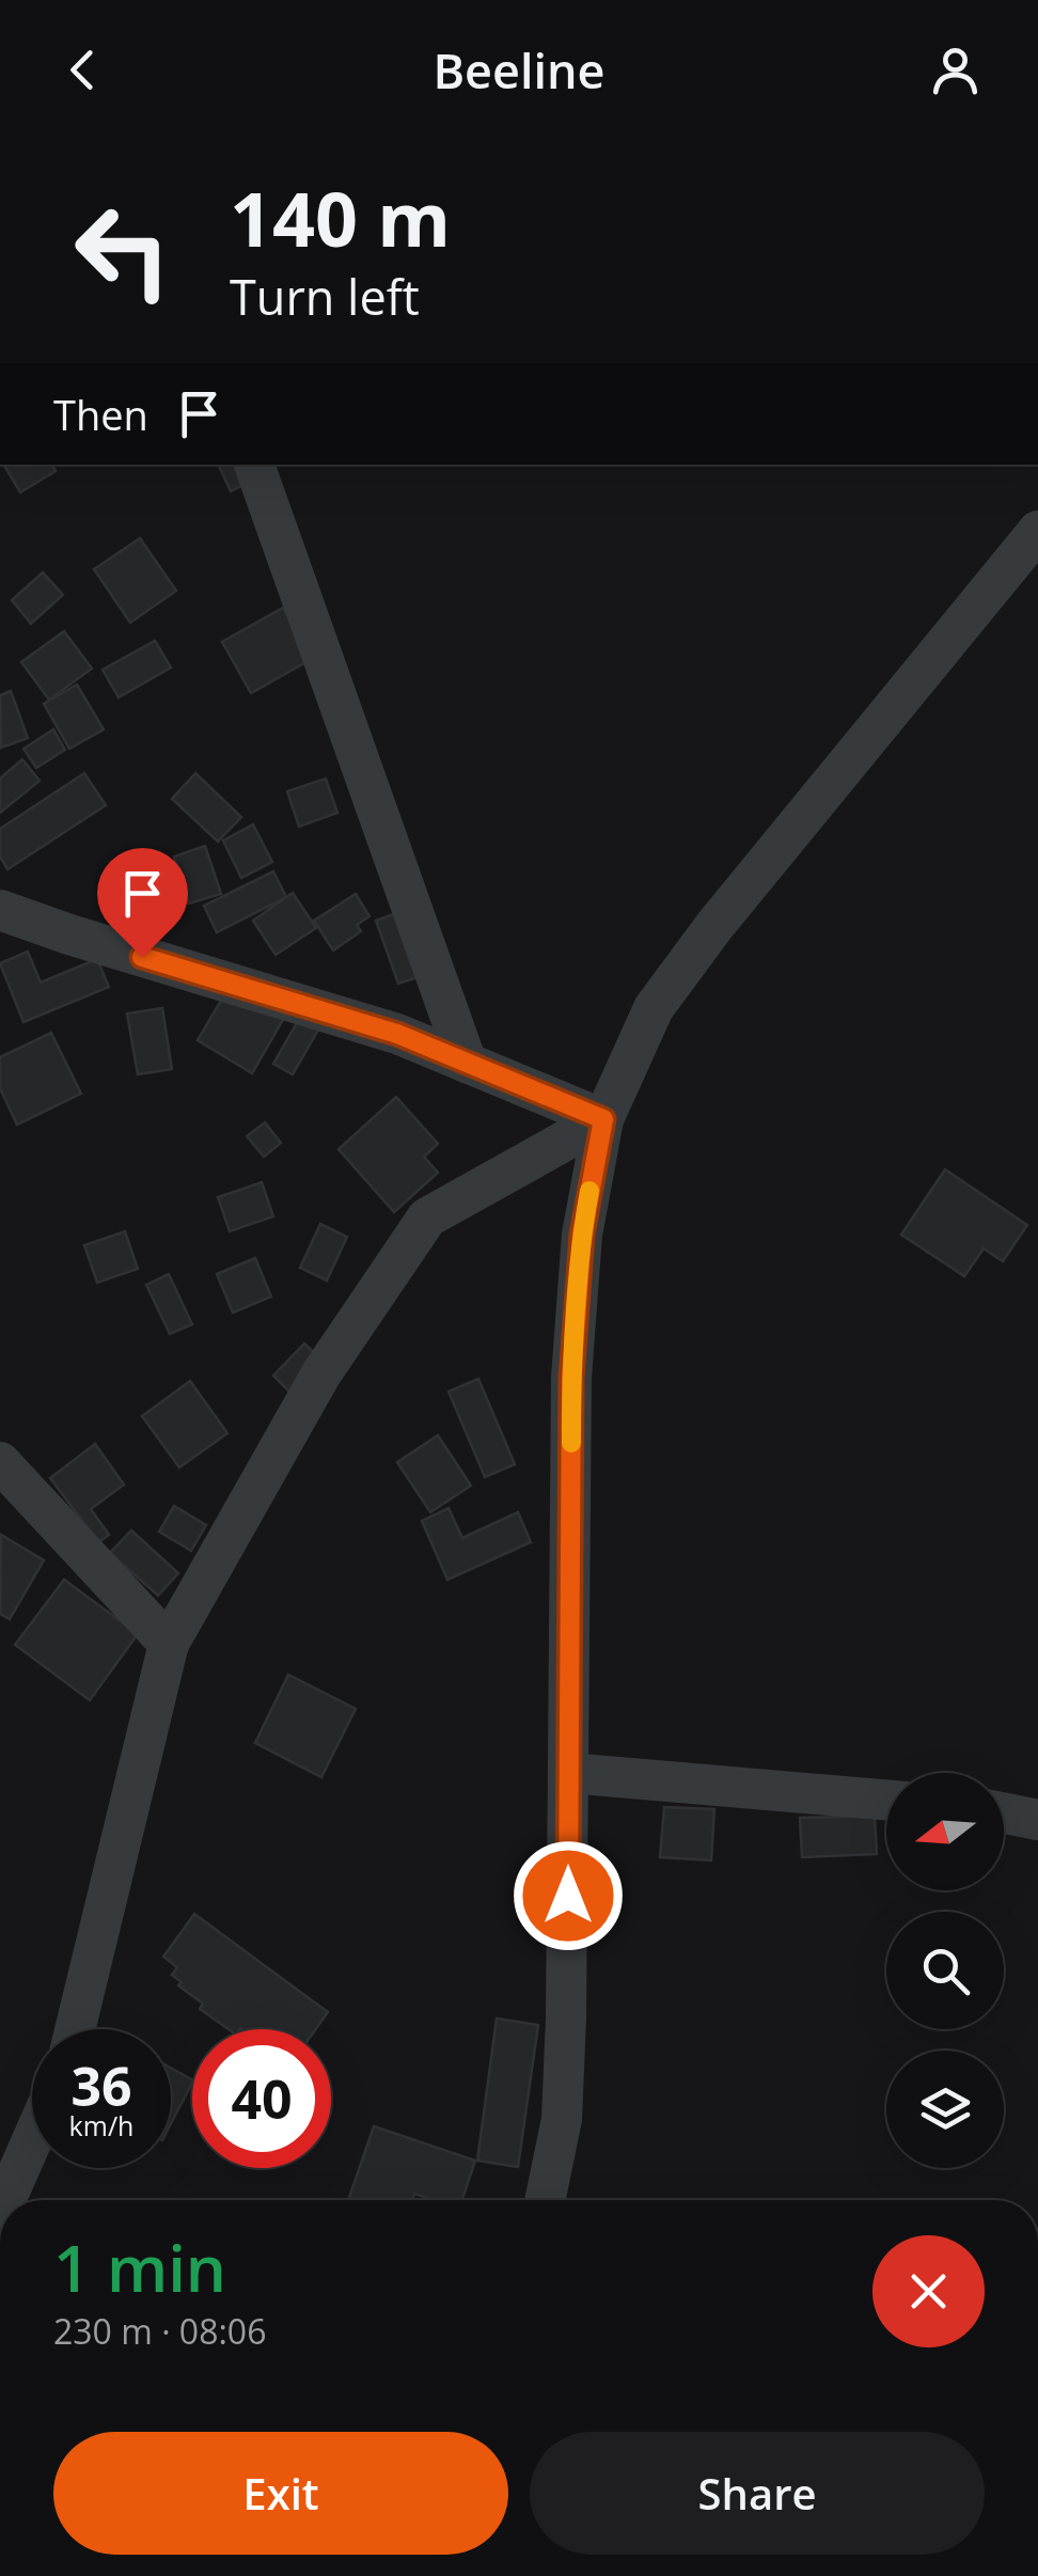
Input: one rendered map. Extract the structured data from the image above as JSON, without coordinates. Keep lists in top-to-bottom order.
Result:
{
  "north": "left",
  "page": {
    "header": "Beeline",
    "turn": ["140 m", "Turn left"],
    "then": "Then",
    "speed": "36 km/h",
    "limit": "40",
    "heading": ["1 min", "230 m · 08:06"],
    "buttons": ["Exit", "Share"]
  }
}
